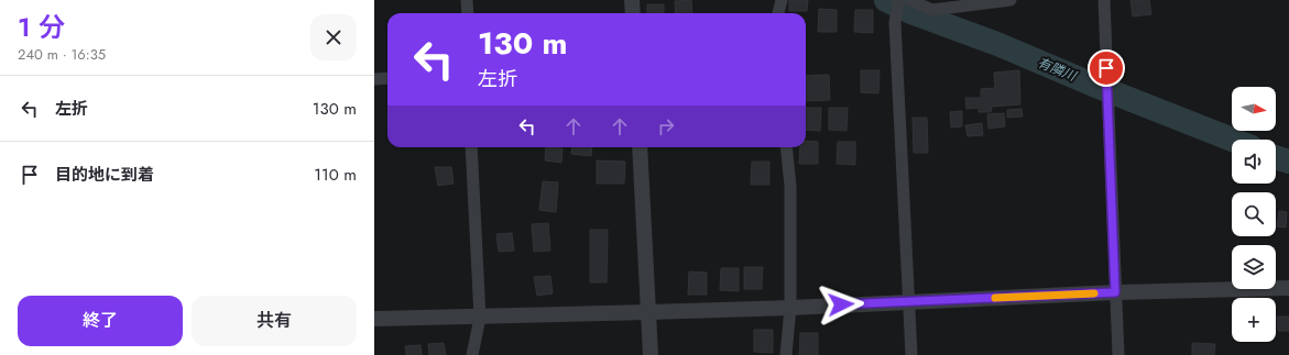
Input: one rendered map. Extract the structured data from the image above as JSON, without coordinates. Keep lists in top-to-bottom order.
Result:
{
  "water": ["有隣川"],
  "north": "right",
  "page": {
    "heading": ["1 分", "240 m · 16:35"],
    "turn": ["130 m", "左折"],
    "list": [
      {
        "name": "左折",
        "value": "130 m"
      },
      {
        "name": "目的地に到着",
        "value": "110 m"
      }
    ],
    "map_buttons": "+",
    "buttons": ["終了", "共有"]
  }
}
